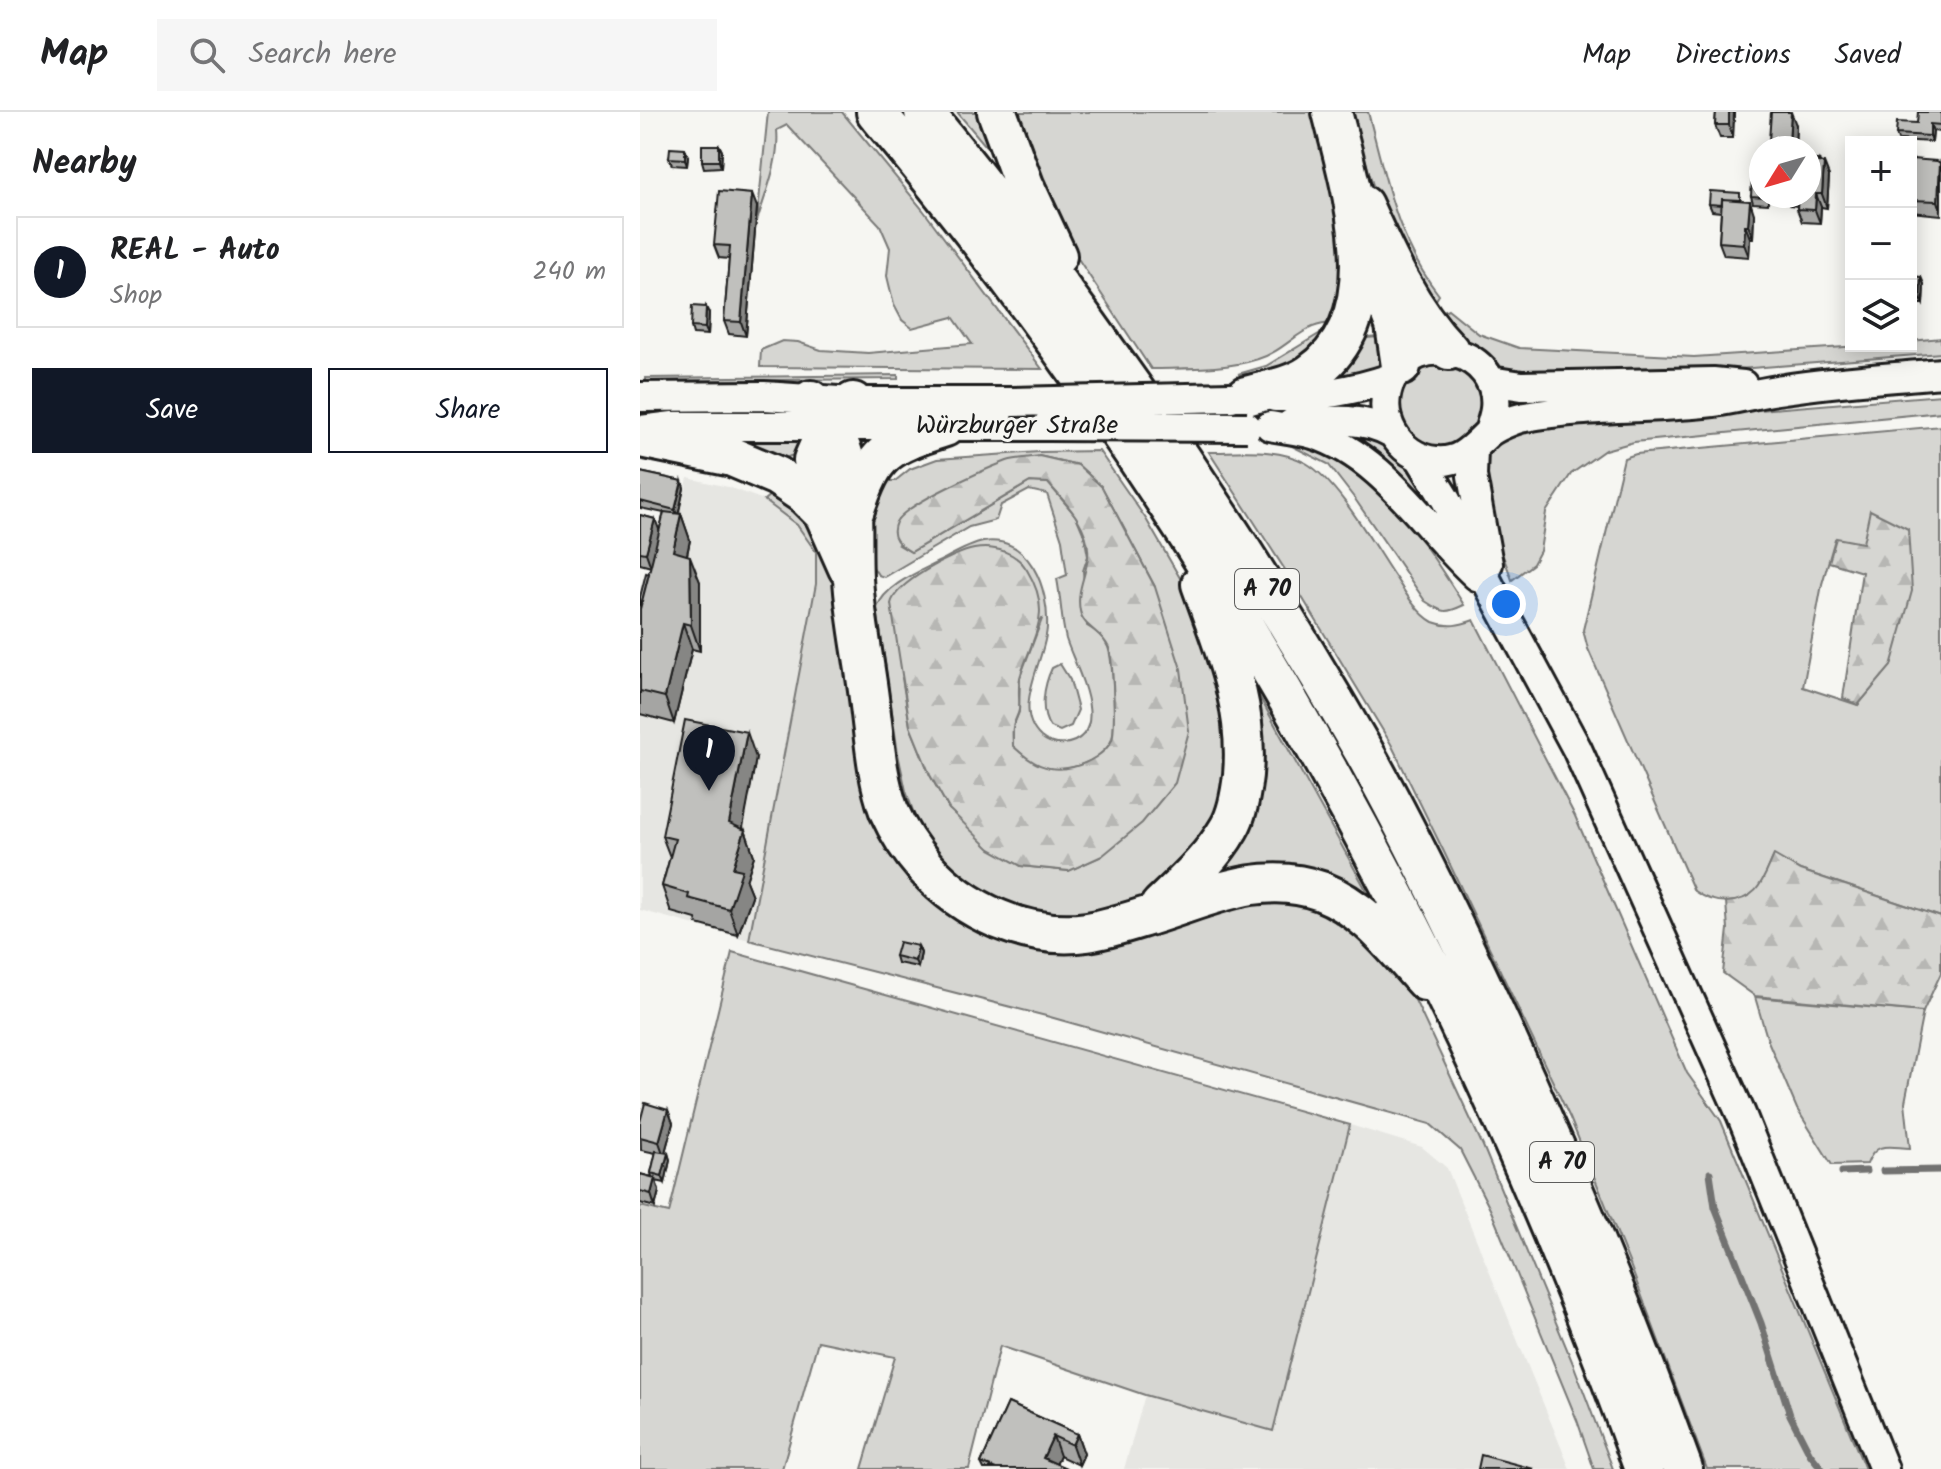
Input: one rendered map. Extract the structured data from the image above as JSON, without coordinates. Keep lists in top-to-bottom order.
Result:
{
  "streets": {
    "highway": ["A 70"],
    "main road": ["Würzburger Straße"]
  },
  "north": "bottom left",
  "page": {
    "header": "Map",
    "search": "Search here",
    "nav": ["Map", "Directions", "Saved"],
    "heading": "Nearby",
    "map_buttons": ["+", "−"],
    "list": [
      {
        "mark": "1",
        "name": "REAL - Auto",
        "note": "Shop",
        "value": "240 m"
      }
    ],
    "buttons": ["Save", "Share"],
    "pins": "1"
  }
}
